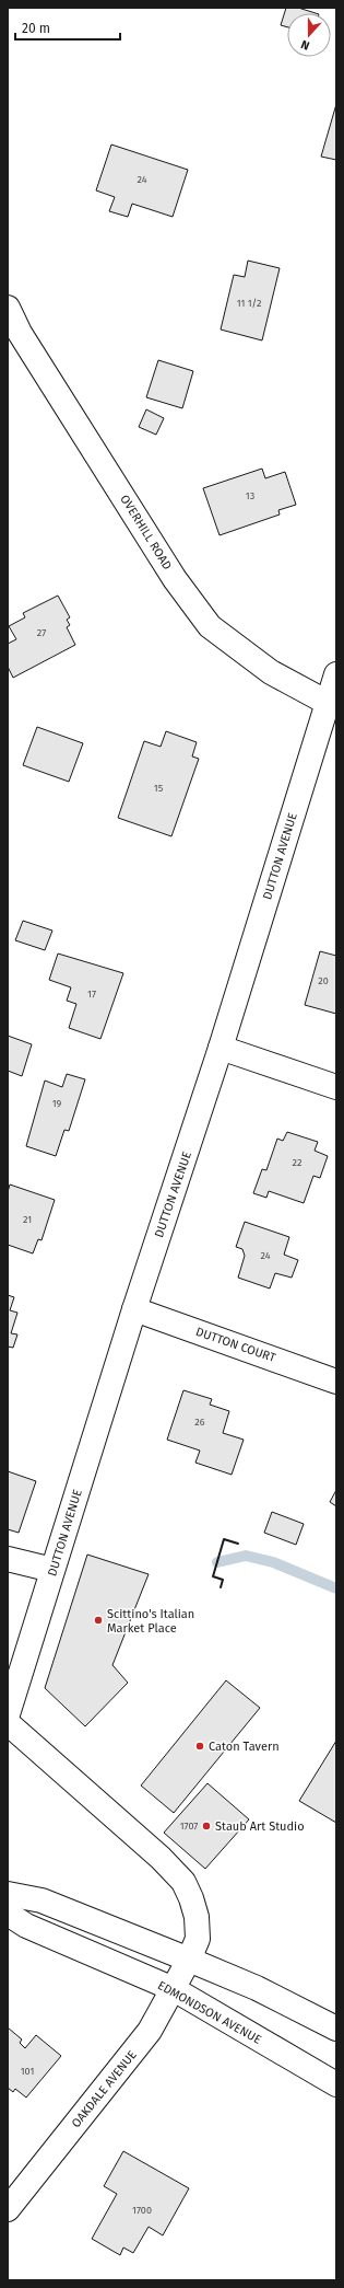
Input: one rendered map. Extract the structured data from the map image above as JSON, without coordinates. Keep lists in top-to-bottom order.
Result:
{
  "streets": {
    "street": [
      "OVERHILL ROAD",
      "DUTTON AVENUE",
      "DUTTON COURT",
      "EDMONDSON AVENUE",
      "OAKDALE AVENUE"
    ]
  },
  "crossings": [
    ["OVERHILL ROAD", "DUTTON AVENUE"],
    ["DUTTON AVENUE", "DUTTON COURT"],
    ["EDMONDSON AVENUE", "OAKDALE AVENUE"]
  ],
  "places": ["Scittino's Italian Market Place", "Caton Tavern", "Staub Art Studio"],
  "house_numbers": [
    "24",
    "11 1/2",
    "13",
    "27",
    "15",
    "20",
    "17",
    "19",
    "22",
    "21",
    "24",
    "26",
    "1707",
    "101",
    "1700"
  ],
  "scale_bar": "20 m",
  "north": "bottom"
}
